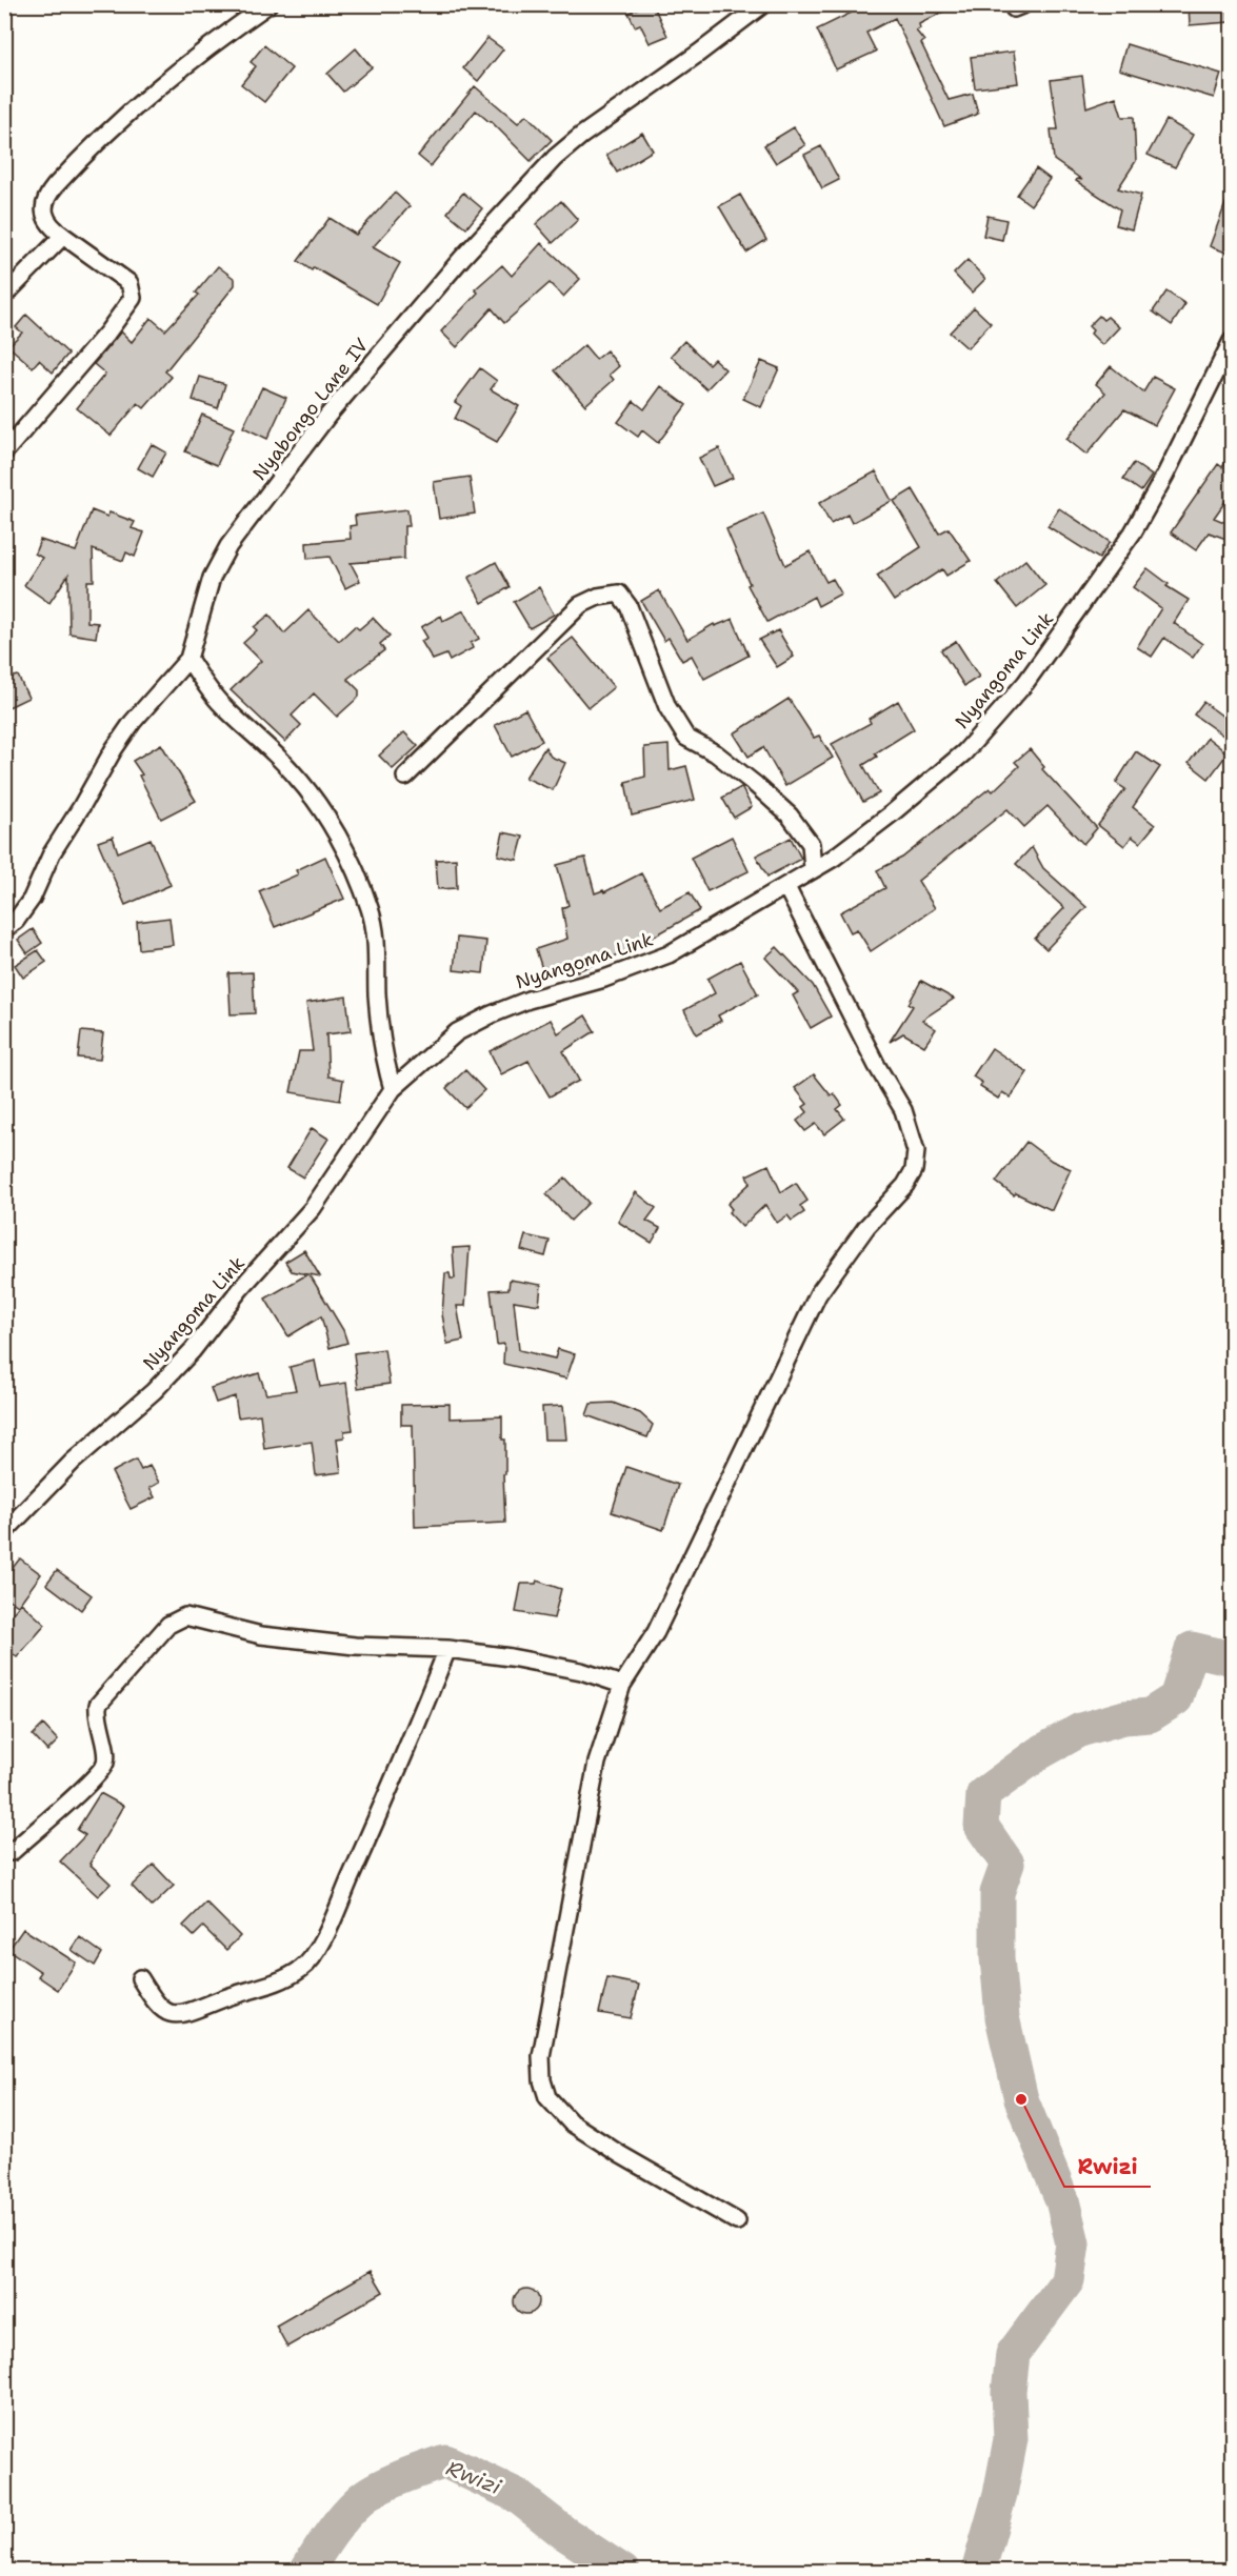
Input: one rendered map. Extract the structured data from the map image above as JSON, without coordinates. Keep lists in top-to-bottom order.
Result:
{
  "streets": {
    "street": ["Nyabongo Lane IV", "Nyangoma Link"]
  },
  "water": ["Rwizi"],
  "places": ["Rwizi"]
}
